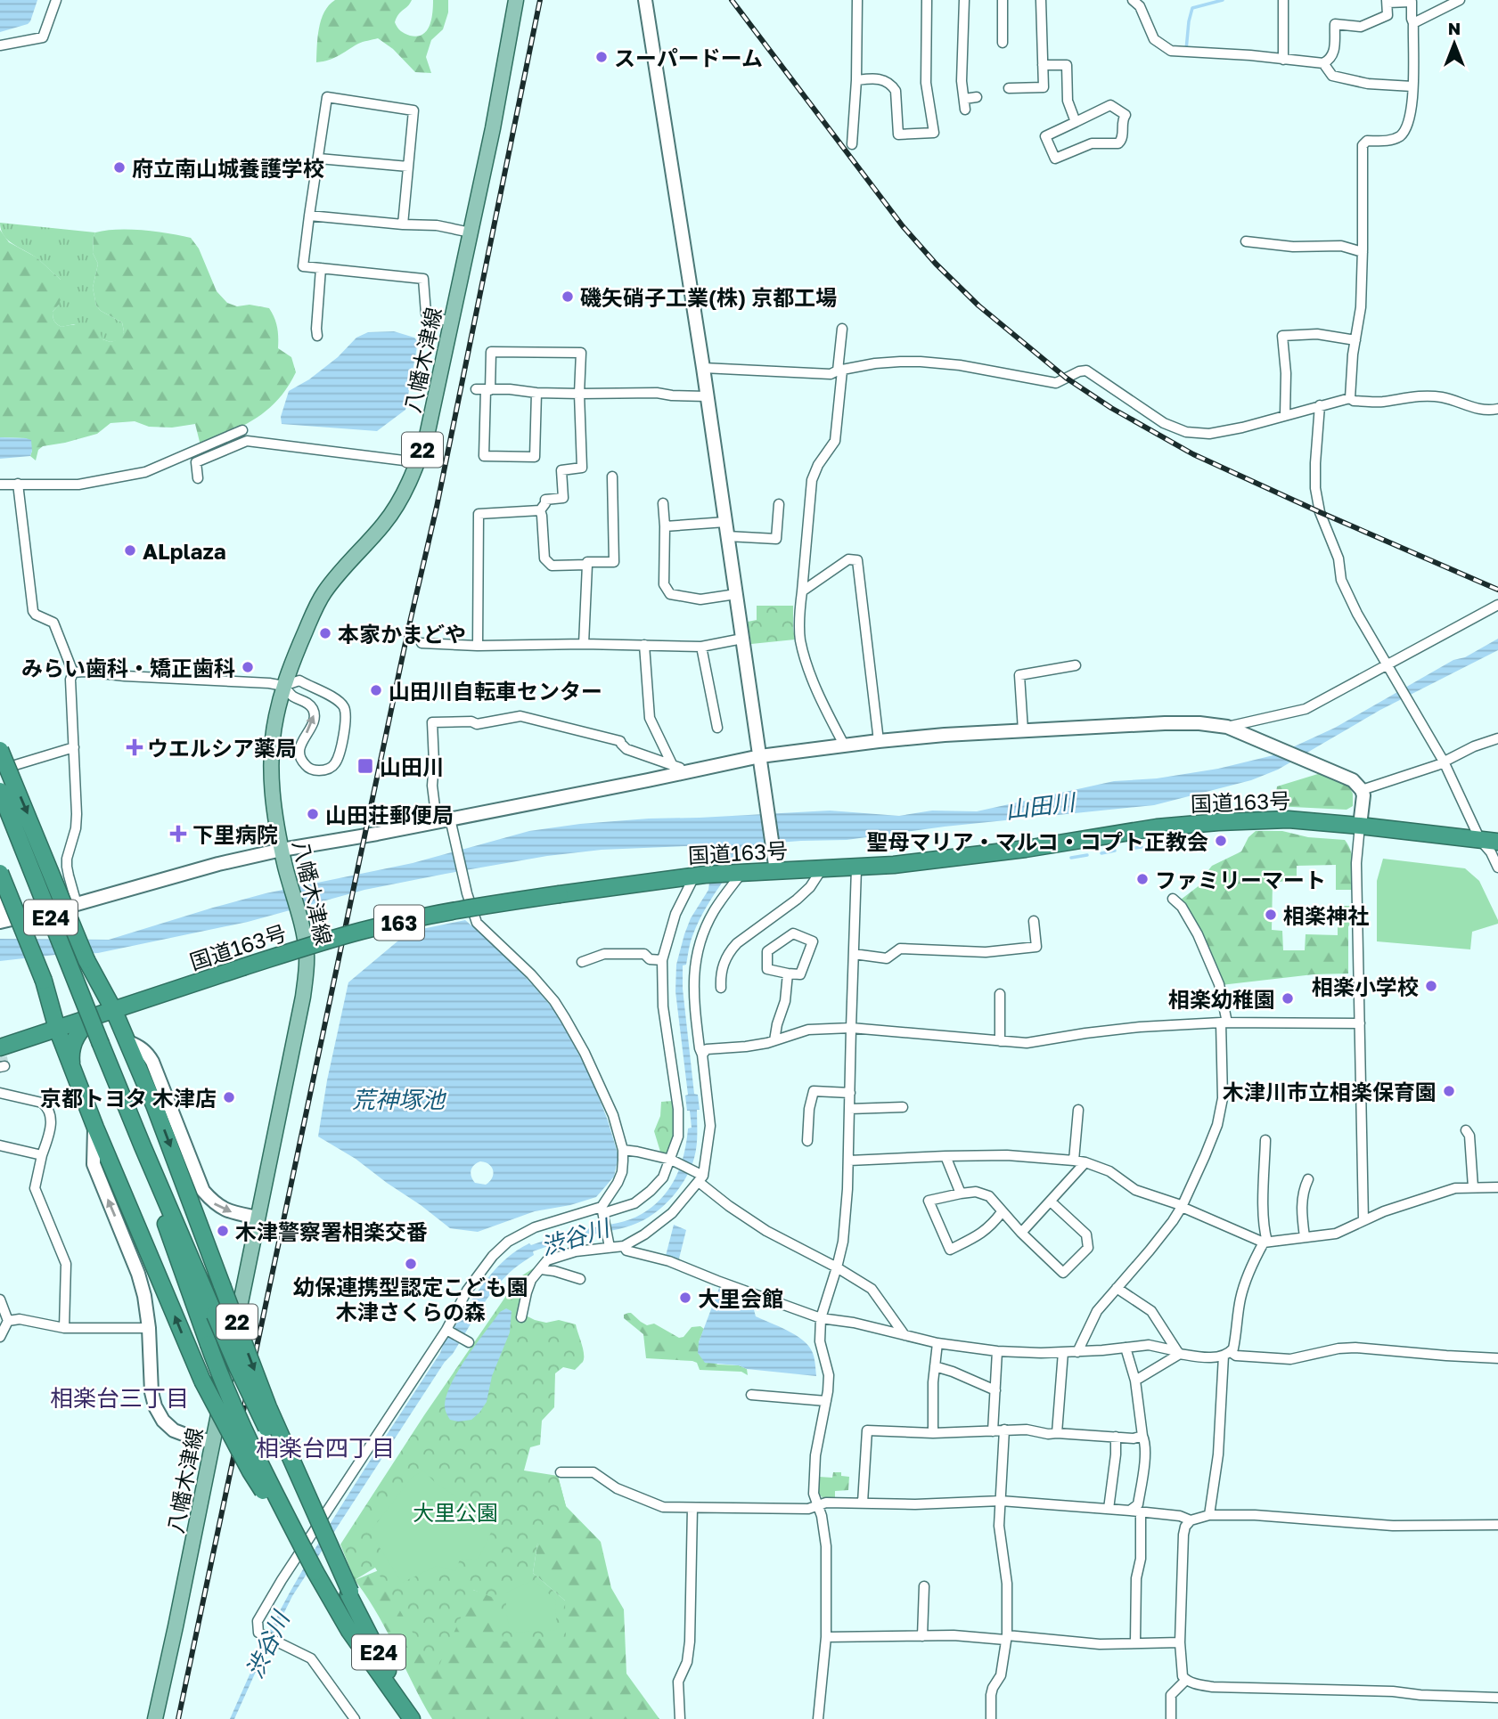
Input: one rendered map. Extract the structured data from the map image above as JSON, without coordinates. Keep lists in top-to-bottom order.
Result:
{
  "streets": {
    "highway": ["国道163号", "E24", "163"],
    "main road": ["八幡木津線", "22"]
  },
  "districts": ["相楽台三丁目", "相楽台四丁目"],
  "water": ["山田川", "荒神塚池", "渋谷川"],
  "parks": ["大里公園"],
  "places": {
    "other": [
      "スーパードーム",
      "府立南山城養護学校",
      "磯矢硝子工業(株) 京都工場",
      "ALplaza",
      "本家かまどや",
      "みらい歯科・矯正歯科",
      "山田川自転車センター",
      "山田荘郵便局",
      "聖母マリア・マルコ・コプト正教会",
      "ファミリーマート",
      "相楽神社",
      "相楽小学校",
      "相楽幼稚園",
      "木津川市立相楽保育園",
      "京都トヨタ 木津店",
      "木津警察署相楽交番",
      "幼保連携型認定こども園 木津さくらの森",
      "大里会館"
    ],
    "health": ["ウエルシア薬局", "下里病院"],
    "transit": ["山田川"]
  },
  "north": "top"
}
